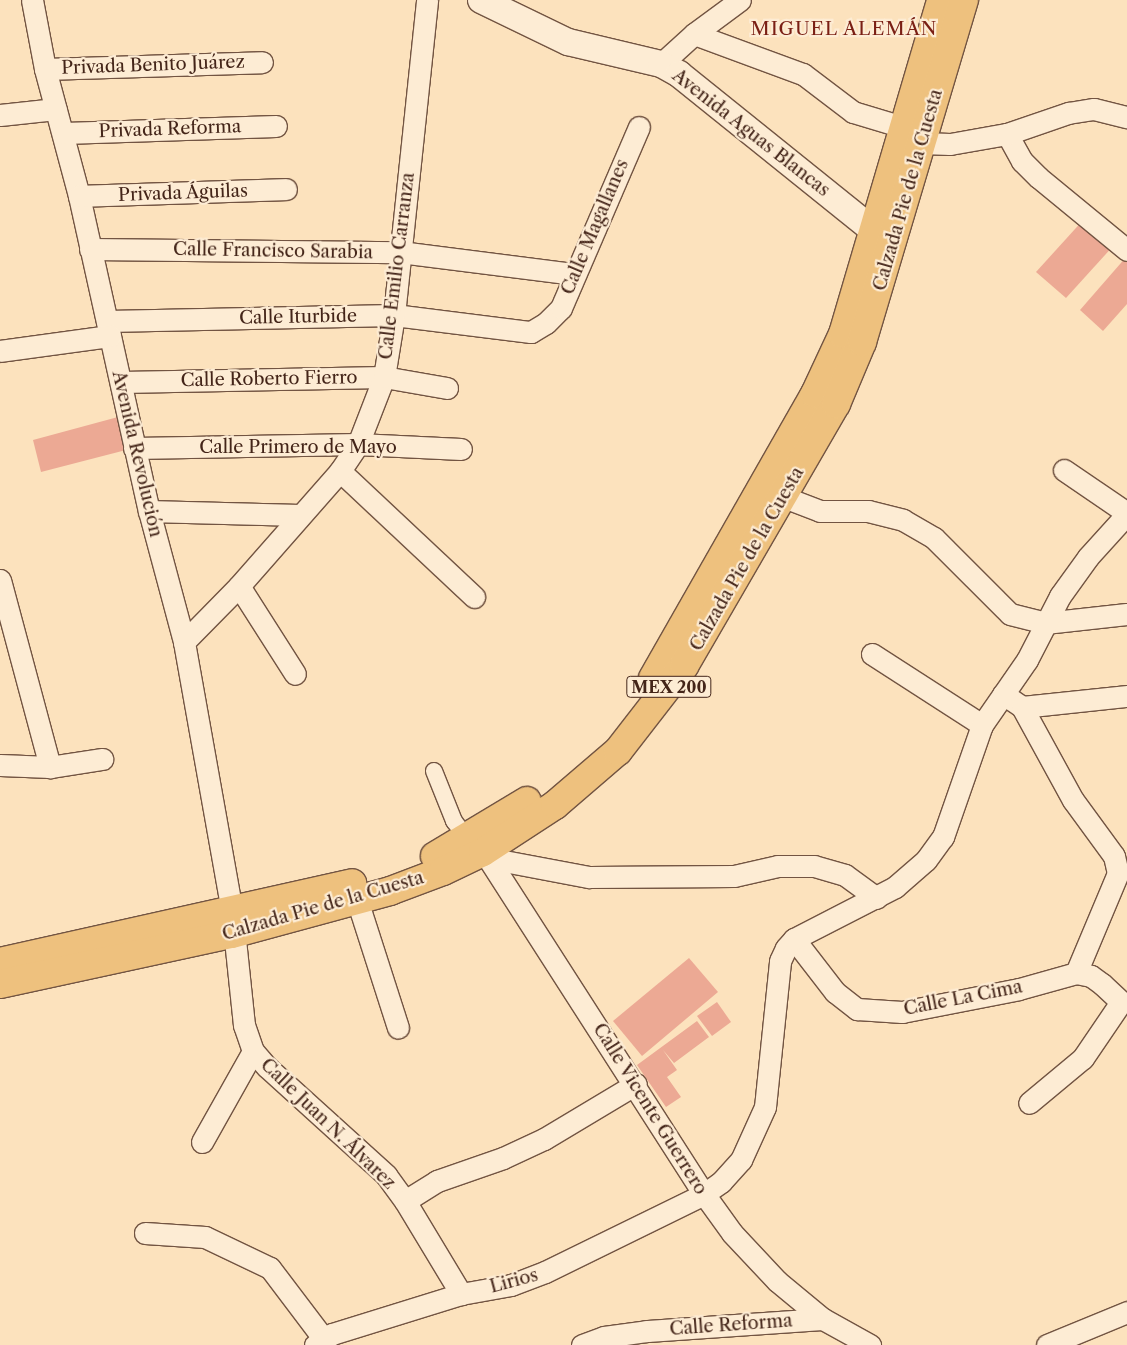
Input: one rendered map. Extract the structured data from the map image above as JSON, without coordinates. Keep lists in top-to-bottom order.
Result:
{
  "streets": {
    "main road": ["Calzada Pie de la Cuesta", "MEX 200"],
    "street": [
      "Privada Benito Juárez",
      "Privada Reforma",
      "Avenida Aguas Blancas",
      "Privada Águilas",
      "Calle Magallanes",
      "Calle Francisco Sarabia",
      "Calle Emilio Carranza",
      "Calle Iturbide",
      "Calle Roberto Fierro",
      "Calle Primero de Mayo",
      "Avenida Revolución",
      "Calle La Cima",
      "Calle Vicente Guerrero",
      "Calle Juan N. Álvarez",
      "Lirios",
      "Calle Reforma"
    ]
  },
  "crossings": [
    ["Privada Benito Juárez", "Avenida Revolución"],
    ["Privada Reforma", "Avenida Revolución"],
    ["Avenida Aguas Blancas", "Calzada Pie de la Cuesta"],
    ["Calzada Pie de la Cuesta", "Avenida Revolución"],
    ["Calzada Pie de la Cuesta", "Calle Vicente Guerrero"],
    ["Calzada Pie de la Cuesta", "Calle Juan N. Álvarez"],
    ["Privada Águilas", "Avenida Revolución"],
    ["Calle Magallanes", "Calle Francisco Sarabia"],
    ["Calle Magallanes", "Calle Iturbide"],
    ["Calle Francisco Sarabia", "Calle Emilio Carranza"],
    ["Calle Francisco Sarabia", "Avenida Revolución"],
    ["Calle Emilio Carranza", "Calle Iturbide"],
    ["Calle Emilio Carranza", "Calle Roberto Fierro"],
    ["Calle Emilio Carranza", "Calle Primero de Mayo"],
    ["Calle Emilio Carranza", "Avenida Revolución"],
    ["Calle Iturbide", "Avenida Revolución"],
    ["Calle Roberto Fierro", "Avenida Revolución"],
    ["Calle Primero de Mayo", "Avenida Revolución"],
    ["Avenida Revolución", "Calle Juan N. Álvarez"],
    ["Calle La Cima", "Lirios"],
    ["Calle Vicente Guerrero", "Lirios"],
    ["Calle Vicente Guerrero", "Calle Reforma"],
    ["Calle Juan N. Álvarez", "Lirios"]
  ],
  "districts": ["MIGUEL ALEMÁN"]
}
